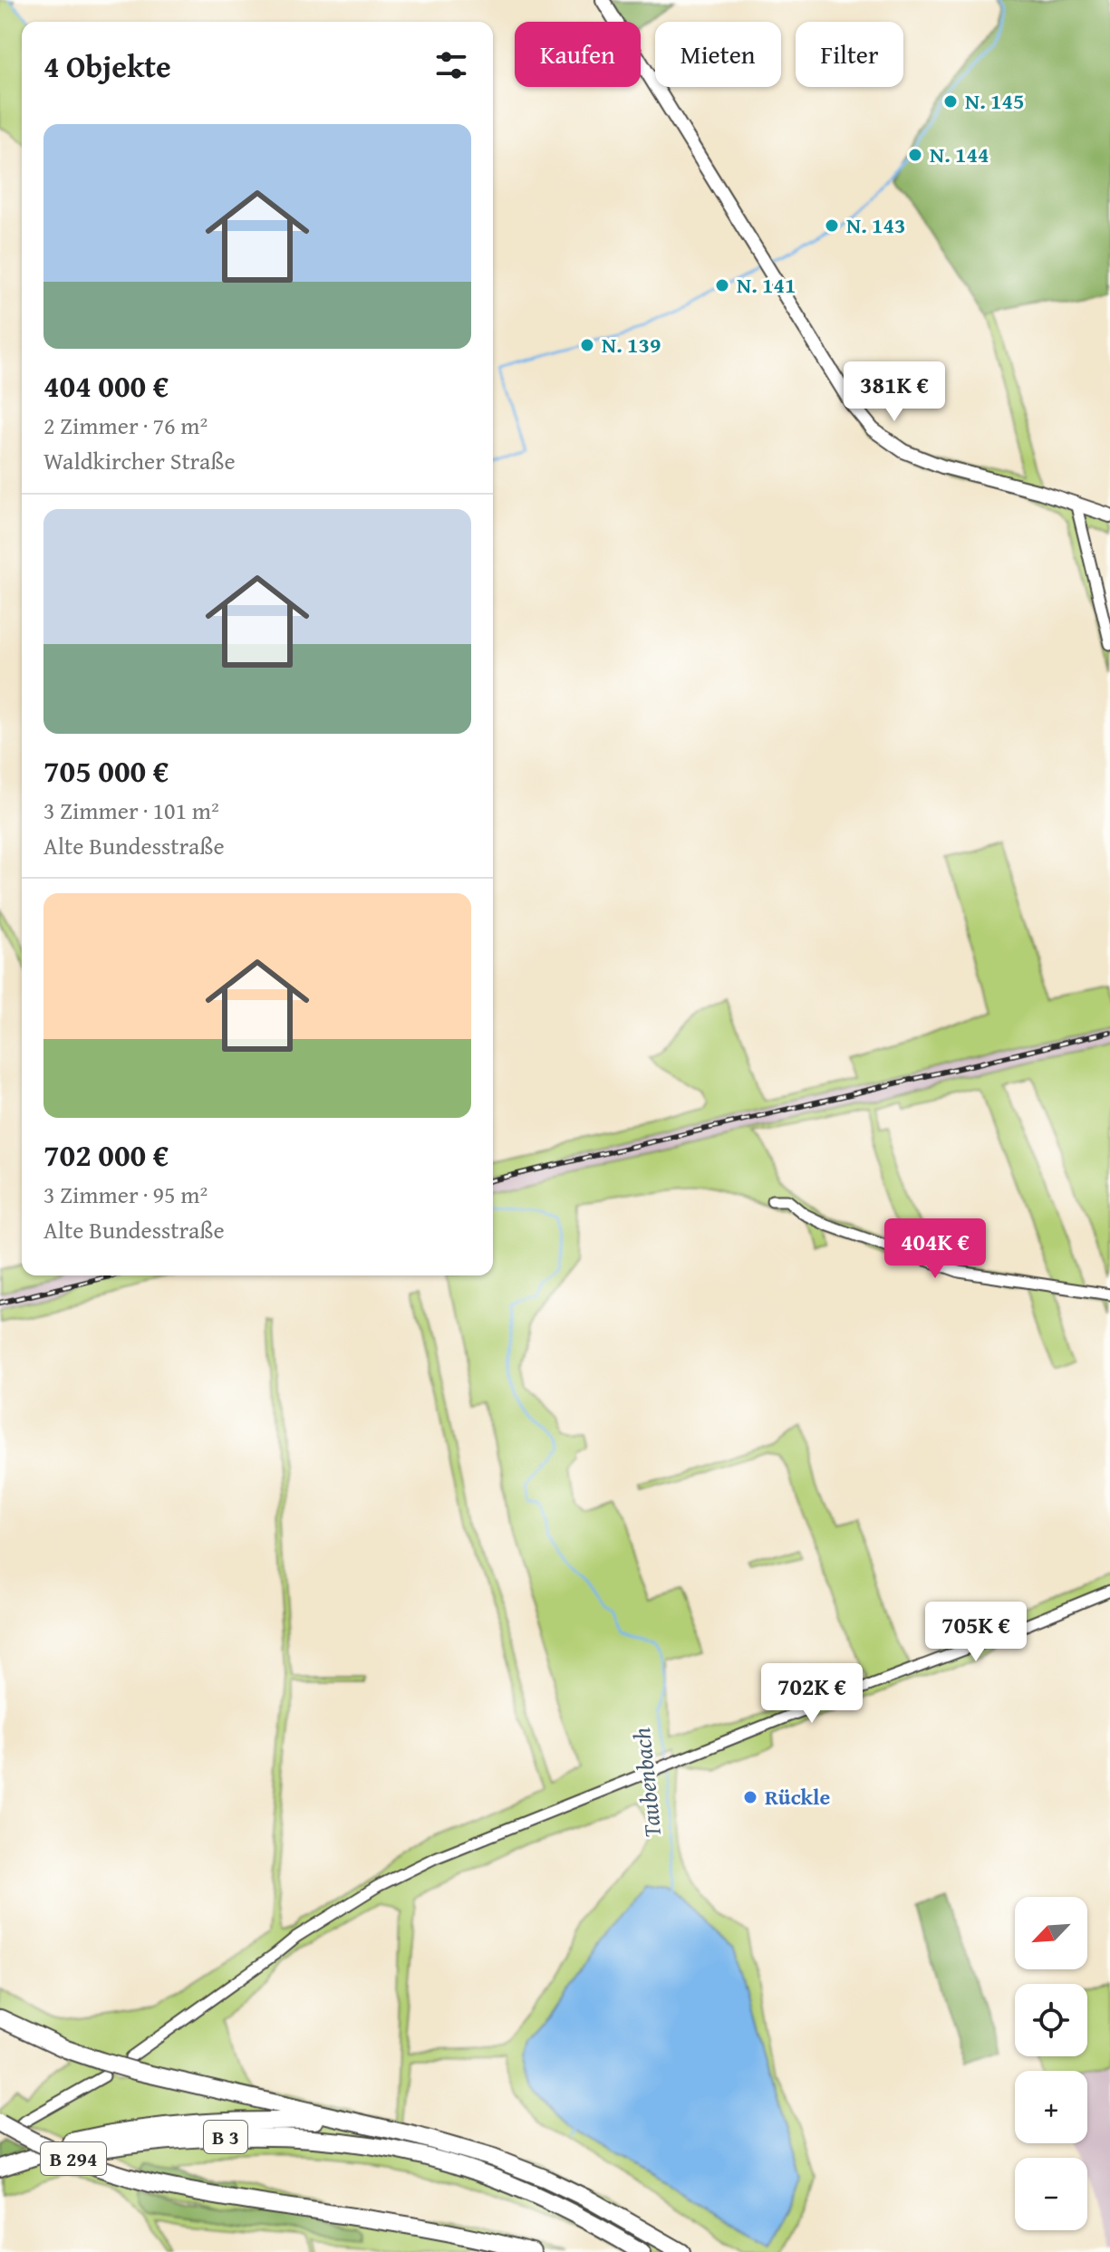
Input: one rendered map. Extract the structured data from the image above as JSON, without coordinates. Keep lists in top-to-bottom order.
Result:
{
  "streets": {
    "highway": ["B 3", "B 294"]
  },
  "water": ["Taubenbach"],
  "places": [
    "N. 145",
    "N. 144",
    "N. 143",
    "N. 141",
    "N. 139",
    "Rückle"
  ],
  "north": "bottom left",
  "page": {
    "chip": ["Kaufen", "Mieten", "Filter"],
    "heading": "4 Objekte",
    "list": [
      {
        "name": "404 000 €",
        "note": "2 Zimmer · 76 m² · Waldkircher Straße"
      },
      {
        "name": "705 000 €",
        "note": "3 Zimmer · 101 m² · Alte Bundesstraße"
      },
      {
        "name": "702 000 €",
        "note": "3 Zimmer · 95 m² · Alte Bundesstraße"
      }
    ],
    "price": [
      "381K €",
      "404K €",
      "705K €",
      "702K €"
    ],
    "map_buttons": ["+", "−"]
  }
}
